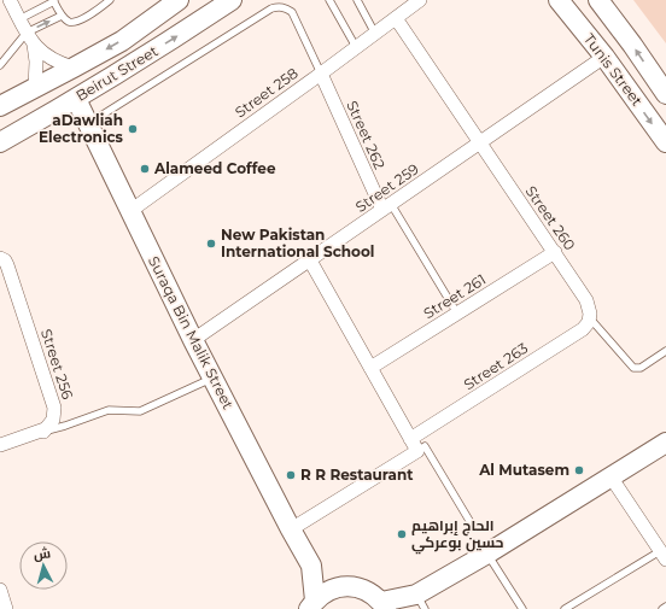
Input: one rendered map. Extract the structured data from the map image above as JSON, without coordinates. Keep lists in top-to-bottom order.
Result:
{
  "streets": {
    "street": [
      "Tunis Street",
      "Beirut Street",
      "Street 258",
      "Street 262",
      "Street 259",
      "Street 260",
      "Street 261",
      "Suraqa Bin Malik Street",
      "Street 256",
      "Street 263"
    ]
  },
  "crossings": [
    ["Beirut Street", "Suraqa Bin Malik Street"],
    ["Street 258", "Street 262"],
    ["Street 258", "Street 260"],
    ["Street 258", "Suraqa Bin Malik Street"],
    ["Street 262", "Street 259"],
    ["Street 259", "Street 260"],
    ["Street 259", "Suraqa Bin Malik Street"],
    ["Street 260", "Street 261"],
    ["Street 260", "Street 263"],
    ["Suraqa Bin Malik Street", "Street 263"]
  ],
  "places": [
    "aDawliah Electronics",
    "Alameed Coffee",
    "New Pakistan International School",
    "Al Mutasem",
    "R R Restaurant",
    "الحاج إبراهيم حسين بوعركي"
  ],
  "north": "top"
}
